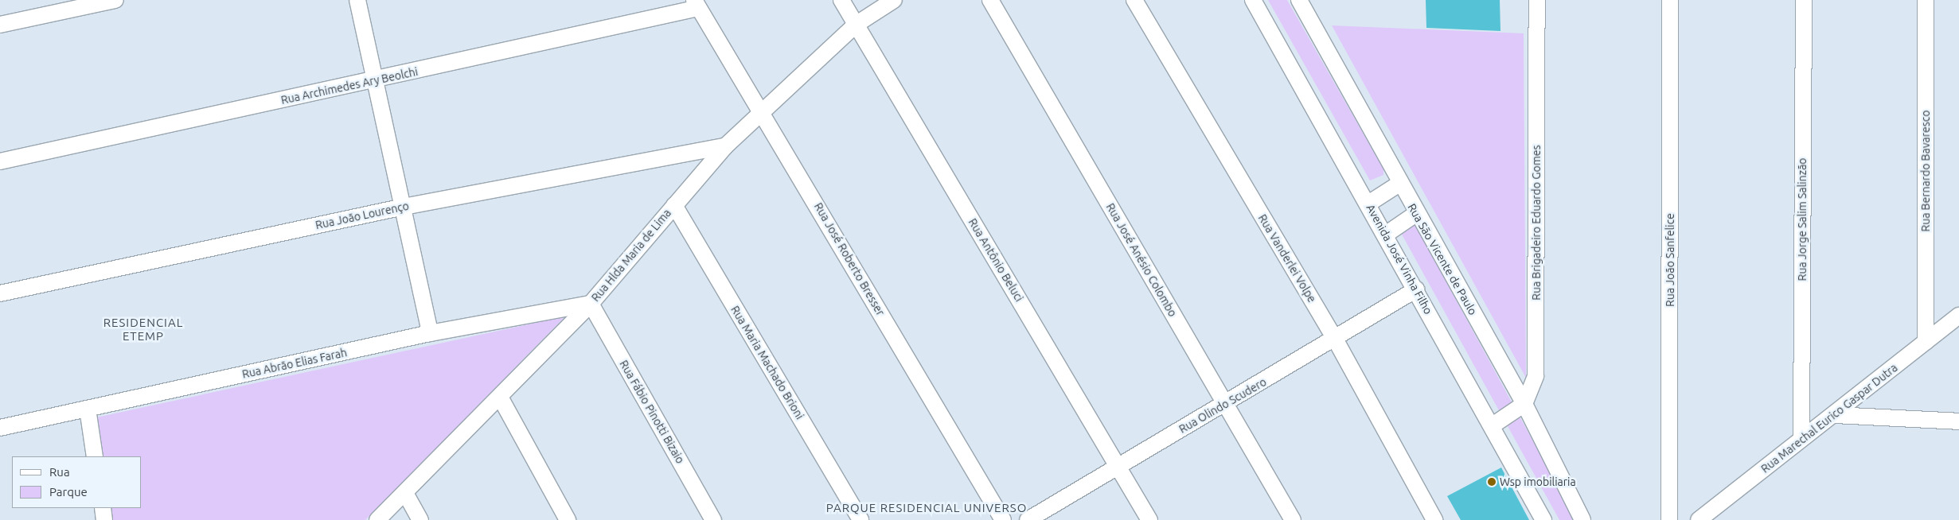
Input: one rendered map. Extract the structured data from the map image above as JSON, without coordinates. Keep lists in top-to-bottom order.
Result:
{
  "streets": {
    "street": [
      "Rua Archimedes Ary Beolchi",
      "Rua Bernardo Bavaresco",
      "Rua João Lourenço",
      "Rua Jorge Salim Salinzão",
      "Rua Brigadeiro Eduardo Gomes",
      "Rua Hlda Maria de Lima",
      "Rua Vanderlei Volpe",
      "Rua José Roberto Bresser",
      "Avenida José Vinha Filho",
      "Rua São Vicente de Paulo",
      "Rua Antônio Beluci",
      "Rua José Anésio Colombo",
      "Rua João Sanfelice",
      "Rua Maria Machado Brioni",
      "Rua Abrão Elias Farah",
      "Rua Olindo Scudero",
      "Rua Fábio Pinotti Bizaio",
      "Rua Marechal Eurico Gaspar Dutra"
    ]
  },
  "crossings": [
    ["Rua Archimedes Ary Beolchi", "Rua José Roberto Bresser"],
    ["Rua Bernardo Bavaresco", "Rua Marechal Eurico Gaspar Dutra"],
    ["Rua João Lourenço", "Rua Hlda Maria de Lima"],
    ["Rua Jorge Salim Salinzão", "Rua Marechal Eurico Gaspar Dutra"],
    ["Rua Brigadeiro Eduardo Gomes", "Rua São Vicente de Paulo"],
    ["Rua Hlda Maria de Lima", "Rua José Roberto Bresser"],
    ["Rua Hlda Maria de Lima", "Rua Antônio Beluci"],
    ["Rua Hlda Maria de Lima", "Rua Maria Machado Brioni"],
    ["Rua Hlda Maria de Lima", "Rua Abrão Elias Farah"],
    ["Rua Hlda Maria de Lima", "Rua Fábio Pinotti Bizaio"],
    ["Rua Vanderlei Volpe", "Rua Olindo Scudero"],
    ["Avenida José Vinha Filho", "Rua Olindo Scudero"],
    ["Rua Antônio Beluci", "Rua Olindo Scudero"],
    ["Rua José Anésio Colombo", "Rua Olindo Scudero"],
    ["Rua Abrão Elias Farah", "Rua Fábio Pinotti Bizaio"]
  ],
  "districts": ["RESIDENCIAL ETEMP", "PARQUE RESIDENCIAL UNIVERSO"],
  "places": ["Wsp imobiliaria"],
  "legend": ["Rua", "Parque"]
}
